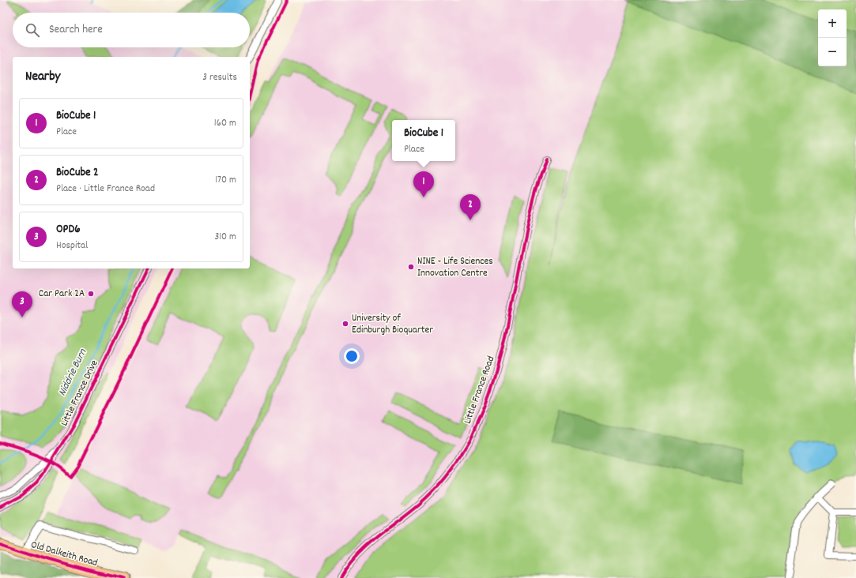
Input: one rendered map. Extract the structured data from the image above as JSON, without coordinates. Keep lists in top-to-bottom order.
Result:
{
  "streets": {
    "main road": ["Old Dalkeith Road"],
    "street": ["Little France Road", "Little France Drive"]
  },
  "water": ["Niddrie Burn"],
  "places": ["NINE - Life Sciences Innovation Centre", "Car Park 2A", "University of Edinburgh Bioquarter"],
  "page": {
    "map_buttons": ["+", "−"],
    "search": "Search here",
    "heading": ["Nearby", "3 results"],
    "list": [
      {
        "mark": "1",
        "name": "BioCube 1",
        "note": "Place",
        "value": "160 m"
      },
      {
        "mark": "2",
        "name": "BioCube 2",
        "note": "Place · Little France Road",
        "value": "170 m"
      },
      {
        "mark": "3",
        "name": "OPD6",
        "note": "Hospital",
        "value": "310 m"
      }
    ],
    "popup": ["BioCube 1", "Place"],
    "pins": ["1", "2", "3"]
  }
}
